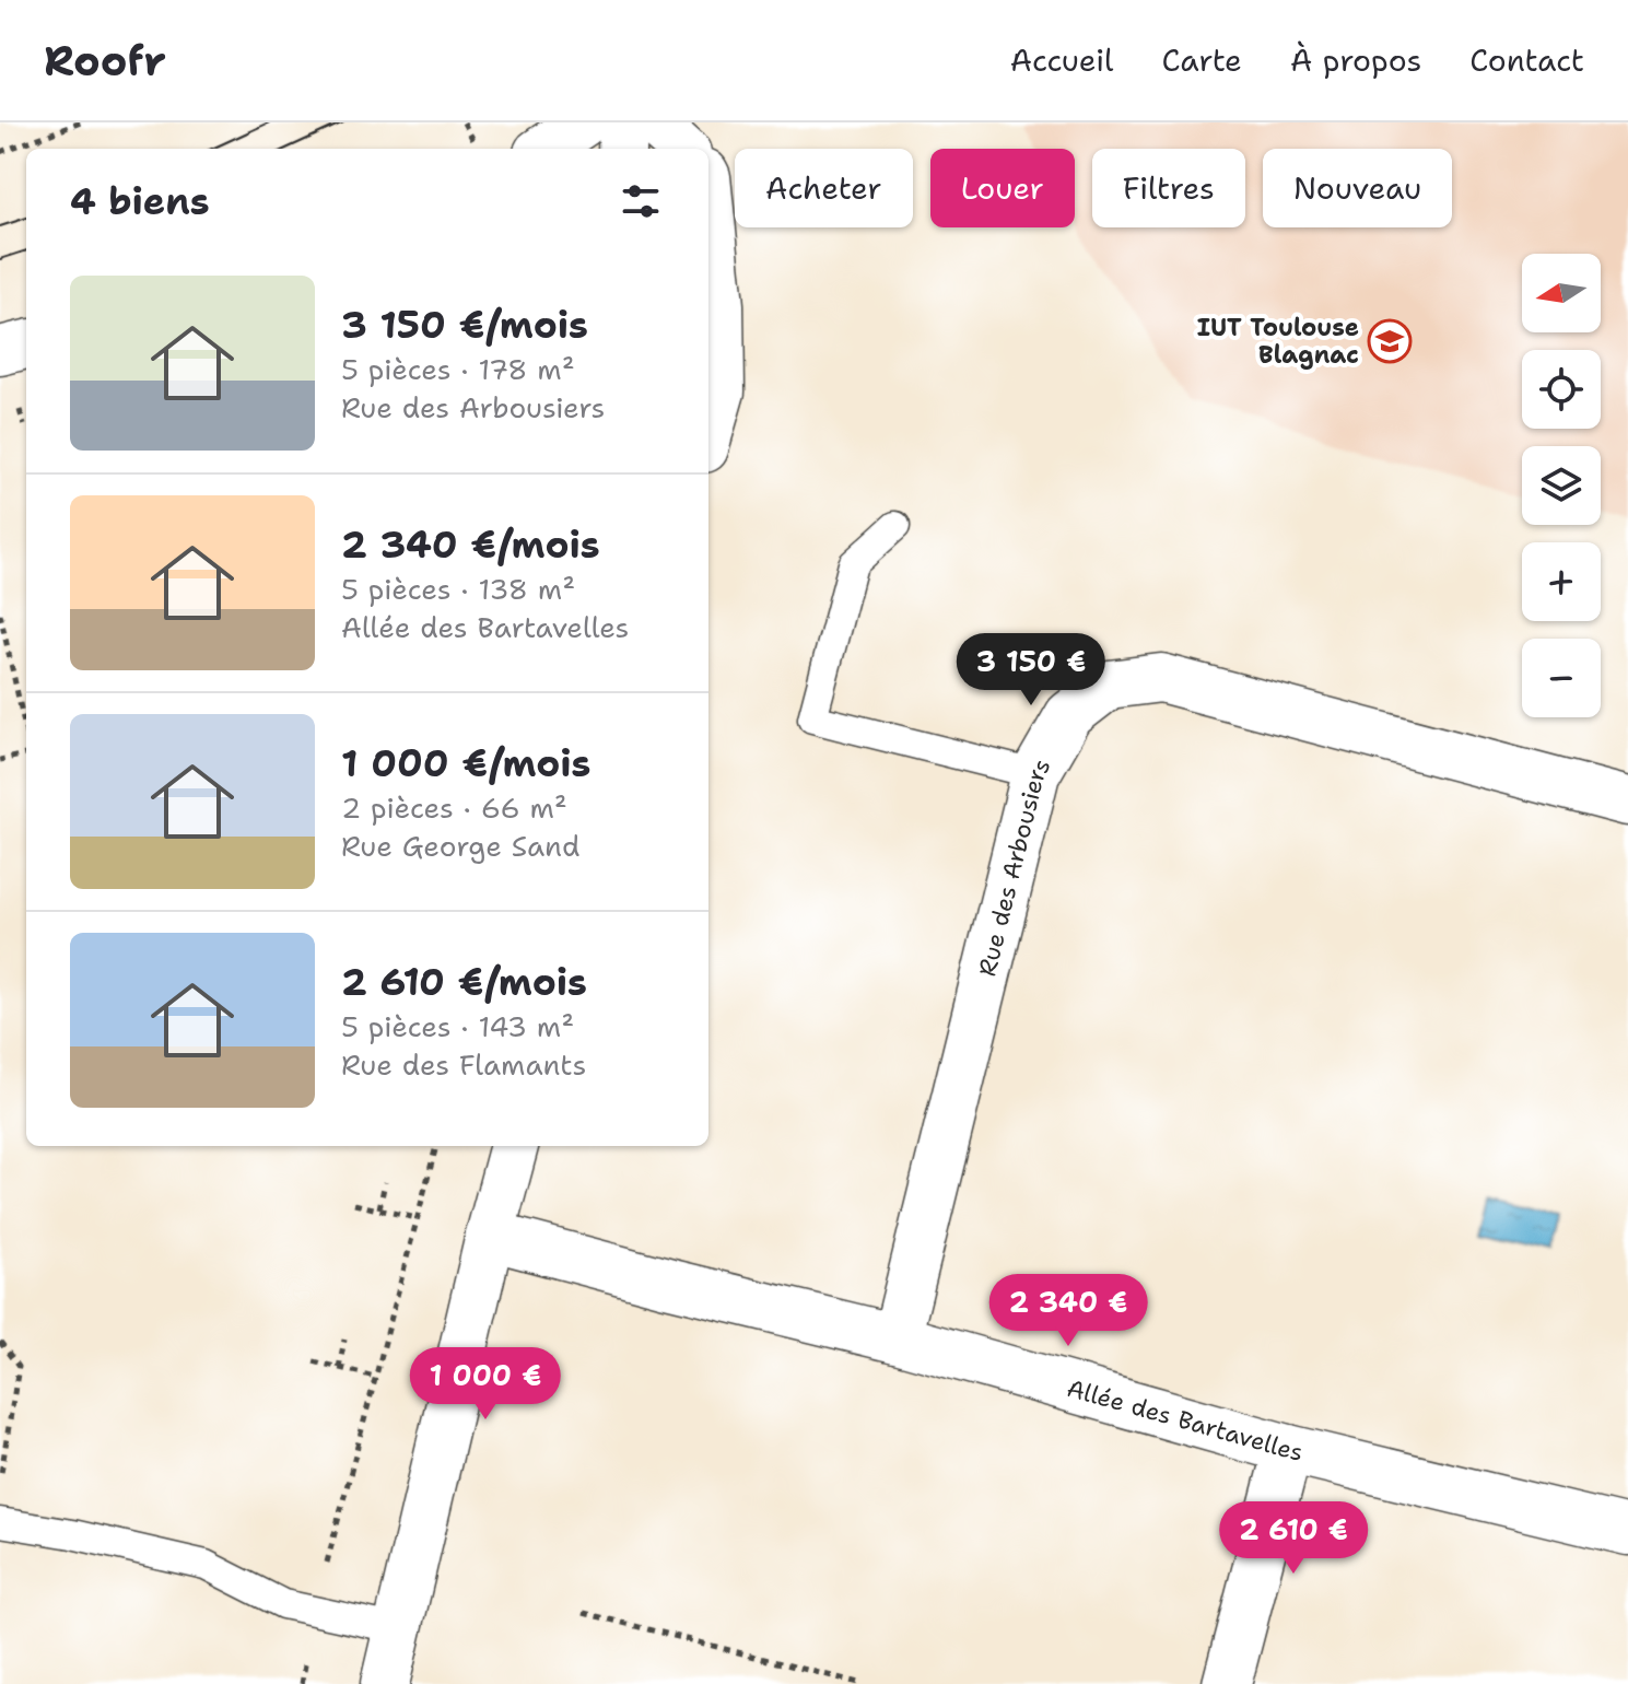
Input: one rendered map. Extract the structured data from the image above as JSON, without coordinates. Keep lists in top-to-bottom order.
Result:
{
  "streets": {
    "street": ["Rue des Arbousiers", "Allée des Bartavelles"]
  },
  "crossings": [
    ["Rue des Arbousiers", "Allée des Bartavelles"]
  ],
  "places": {
    "school or university": ["IUT Toulouse Blagnac"]
  },
  "north": "left",
  "page": {
    "header": "Roofr",
    "nav": [
      "Accueil",
      "Carte",
      "À propos",
      "Contact"
    ],
    "chip": [
      "Acheter",
      "Louer",
      "Filtres",
      "Nouveau"
    ],
    "heading": "4 biens",
    "map_buttons": ["+", "−"],
    "list": [
      {
        "name": "3 150 €/mois",
        "note": "5 pièces · 178 m² · Rue des Arbousiers"
      },
      {
        "name": "2 340 €/mois",
        "note": "5 pièces · 138 m² · Allée des Bartavelles"
      },
      {
        "name": "1 000 €/mois",
        "note": "2 pièces · 66 m² · Rue George Sand"
      },
      {
        "name": "2 610 €/mois",
        "note": "5 pièces · 143 m² · Rue des Flamants"
      }
    ],
    "price": [
      "3 150 €",
      "2 340 €",
      "1 000 €",
      "2 610 €"
    ]
  }
}
